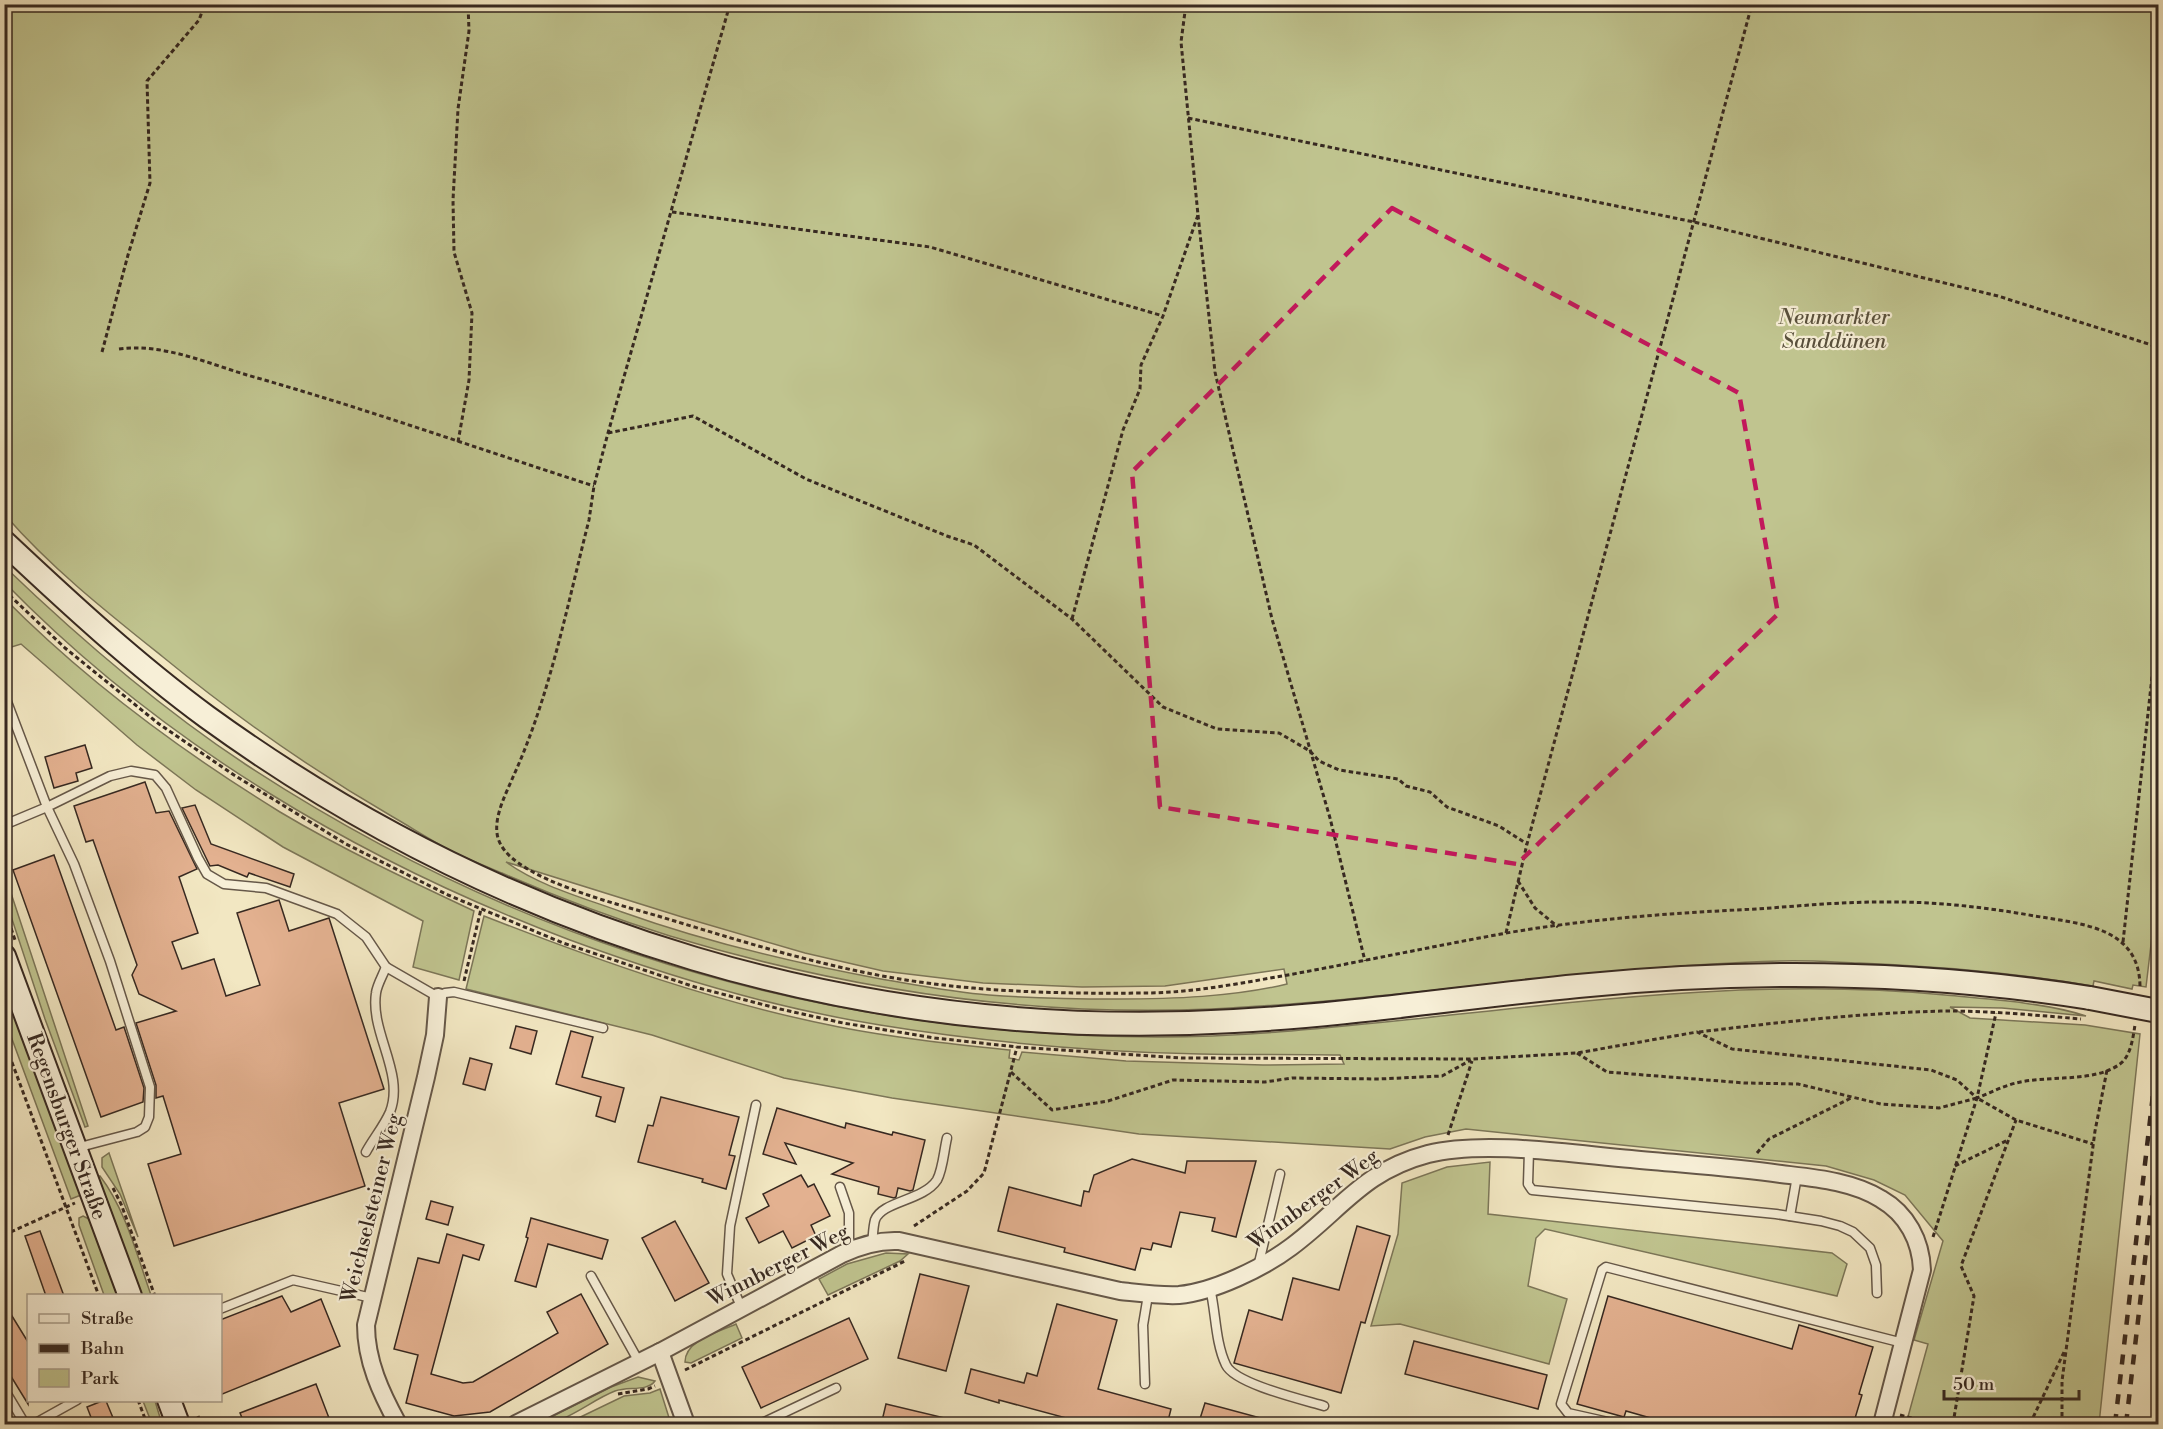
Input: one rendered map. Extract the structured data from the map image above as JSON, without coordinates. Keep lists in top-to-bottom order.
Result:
{
  "streets": {
    "main road": ["Regensburger Straße"],
    "street": ["Winnberger Weg", "Weichselsteiner Weg"]
  },
  "parks": ["Neumarkter Sanddünen"],
  "legend": ["Straße", "Bahn", "Park"],
  "scale_bar": "50 m"
}
